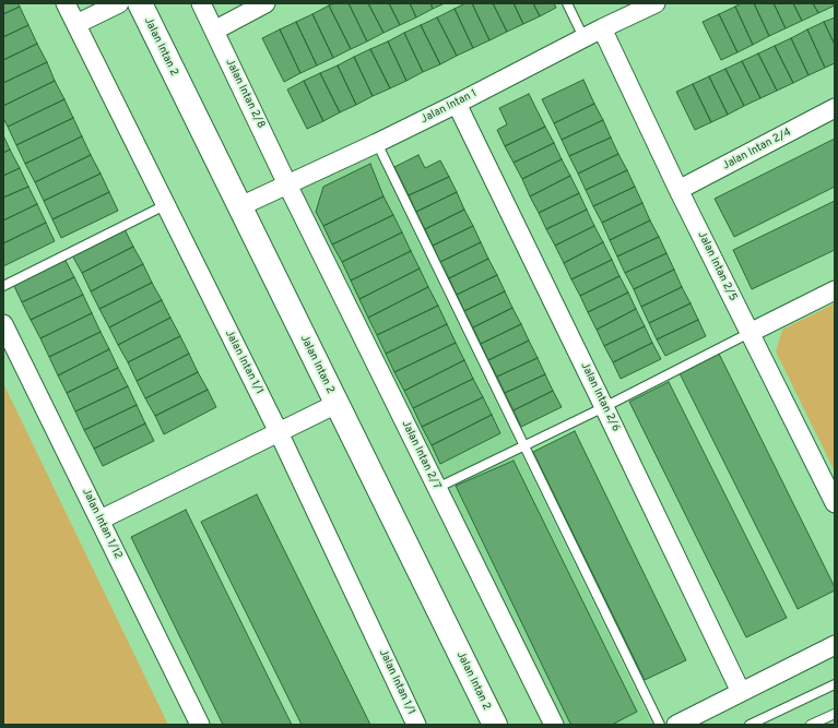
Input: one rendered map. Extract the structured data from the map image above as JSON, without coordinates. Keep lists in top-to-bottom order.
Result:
{
  "streets": {
    "street": [
      "Jalan Intan 2",
      "Jalan Intan 2/8",
      "Jalan Intan 1",
      "Jalan Intan 2/4",
      "Jalan Intan 2/5",
      "Jalan Intan 1/1",
      "Jalan Intan 2/6",
      "Jalan Intan 2/7",
      "Jalan Intan 1/12"
    ]
  },
  "crossings": [
    ["Jalan Intan 2", "Jalan Intan 1"],
    ["Jalan Intan 2/8", "Jalan Intan 1"],
    ["Jalan Intan 2/8", "Jalan Intan 2/7"],
    ["Jalan Intan 1", "Jalan Intan 2/5"],
    ["Jalan Intan 1", "Jalan Intan 2/6"],
    ["Jalan Intan 1", "Jalan Intan 2/7"],
    ["Jalan Intan 2/4", "Jalan Intan 2/5"]
  ]
}
